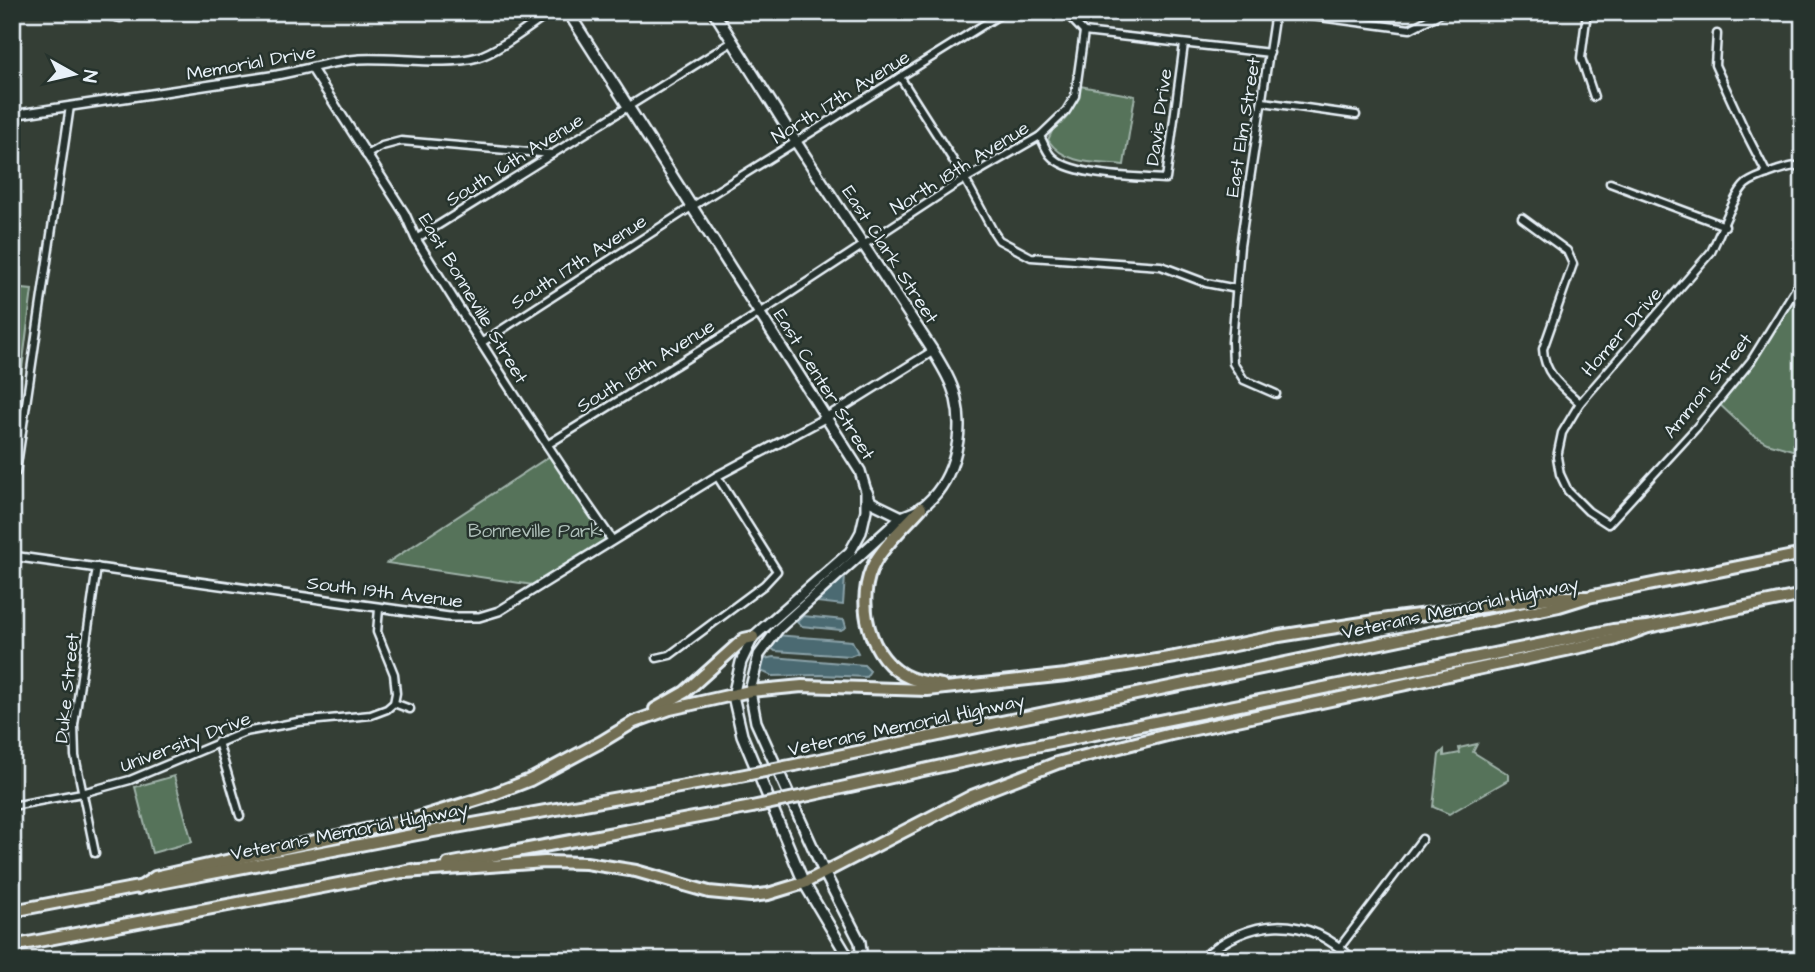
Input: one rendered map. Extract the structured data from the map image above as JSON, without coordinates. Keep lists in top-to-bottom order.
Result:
{
  "streets": {
    "highway": ["Veterans Memorial Highway"],
    "main road": ["East Clark Street", "East Center Street"],
    "street": [
      "Memorial Drive",
      "North 17th Avenue",
      "Davis Drive",
      "East Elm Street",
      "South 16th Avenue",
      "North 18th Avenue",
      "South 17th Avenue",
      "East Bonneville Street",
      "Homer Drive",
      "South 18th Avenue",
      "Ammon Street",
      "South 19th Avenue",
      "Duke Street",
      "University Drive"
    ]
  },
  "crossings": [
    ["Memorial Drive", "East Bonneville Street"],
    ["North 17th Avenue", "East Clark Street"],
    ["North 17th Avenue", "South 17th Avenue"],
    ["North 17th Avenue", "East Center Street"],
    ["Davis Drive", "North 18th Avenue"],
    ["South 16th Avenue", "East Clark Street"],
    ["South 16th Avenue", "East Bonneville Street"],
    ["South 16th Avenue", "East Center Street"],
    ["North 18th Avenue", "East Clark Street"],
    ["North 18th Avenue", "South 18th Avenue"],
    ["North 18th Avenue", "East Center Street"],
    ["East Clark Street", "South 19th Avenue"],
    ["South 17th Avenue", "East Bonneville Street"],
    ["South 17th Avenue", "East Center Street"],
    ["East Bonneville Street", "South 18th Avenue"],
    ["East Bonneville Street", "South 19th Avenue"],
    ["Homer Drive", "Ammon Street"],
    ["South 18th Avenue", "East Center Street"],
    ["East Center Street", "South 19th Avenue"],
    ["South 19th Avenue", "Duke Street"],
    ["Duke Street", "University Drive"]
  ],
  "parks": ["Bonneville Park"],
  "north": "right"
}
